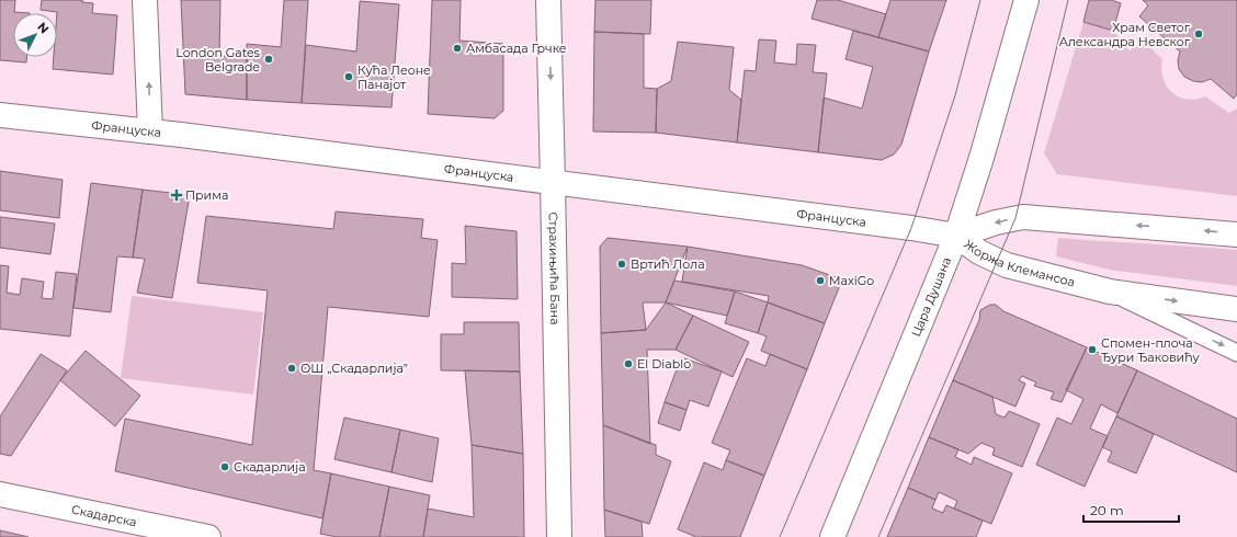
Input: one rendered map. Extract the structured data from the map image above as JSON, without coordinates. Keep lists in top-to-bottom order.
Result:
{
  "streets": {
    "main road": [
      "Француска",
      "Жоржа Клемансоа",
      "Страхињића Бана",
      "Цара Душана",
      "Скадарска"
    ]
  },
  "crossings": [
    ["Француска", "Жоржа Клемансоа"],
    ["Француска", "Страхињића Бана"],
    ["Француска", "Цара Душана"],
    ["Жоржа Клемансоа", "Цара Душана"]
  ],
  "places": {
    "other": [
      "Храм Светог Александра Невског",
      "Амбасада Грчке",
      "London Gates Belgrade",
      "Кућа Леоне Панајот",
      "Вртић Лола",
      "MaxiGo",
      "Спомен-плоча Ђури Ђаковићу",
      "El Diablo",
      "ОШ „Скадарлија”",
      "Скадарлија"
    ],
    "health": ["Прима"]
  },
  "scale_bar": "20 m",
  "north": "top right"
}
